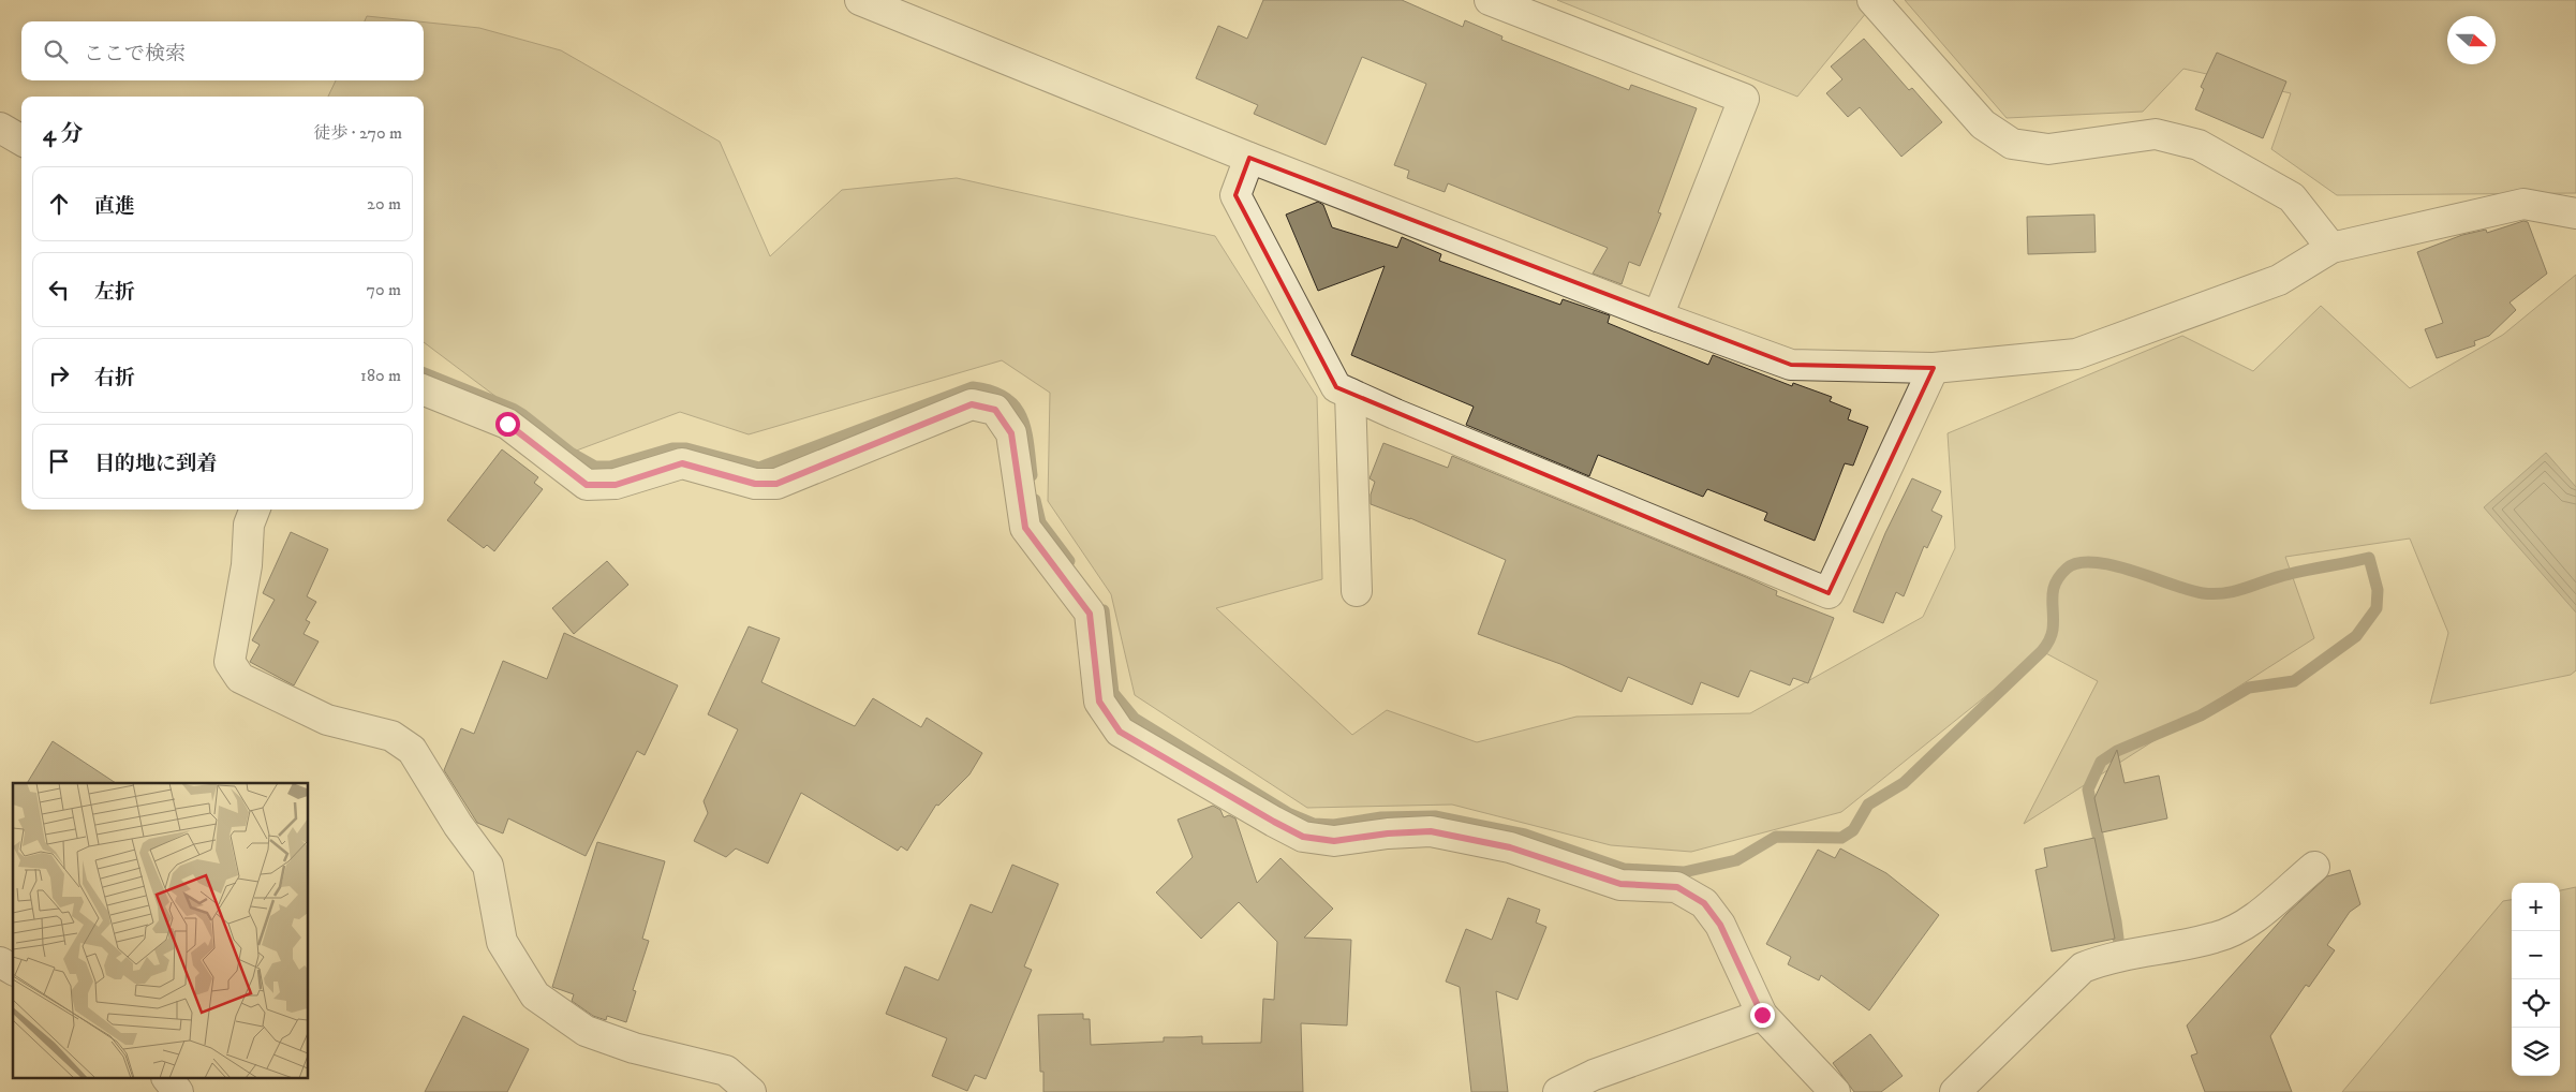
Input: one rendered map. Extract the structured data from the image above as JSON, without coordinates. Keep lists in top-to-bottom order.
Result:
{
  "north": "right",
  "page": {
    "search": "ここで検索",
    "heading": ["4 分", "徒歩 · 270 m"],
    "list": [
      ["直進", "20 m"],
      ["左折", "70 m"],
      ["右折", "180 m"],
      "目的地に到着"
    ],
    "map_buttons": ["+", "−"]
  }
}
